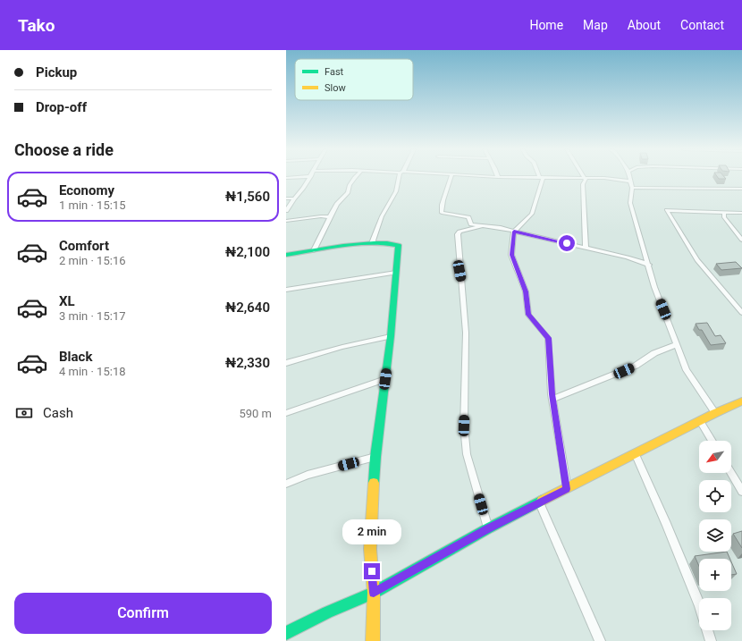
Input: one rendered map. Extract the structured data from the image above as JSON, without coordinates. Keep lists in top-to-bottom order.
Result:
{
  "legend": ["Fast", "Slow"],
  "north": "bottom left",
  "page": {
    "header": "Tako",
    "nav": [
      "Home",
      "Map",
      "About",
      "Contact"
    ],
    "banner": ["Pickup", "Drop-off"],
    "heading": "Choose a ride",
    "list": [
      {
        "name": "Economy",
        "note": "1 min · 15:15",
        "value": "₦1,560"
      },
      {
        "name": "Comfort",
        "note": "2 min · 15:16",
        "value": "₦2,100"
      },
      {
        "name": "XL",
        "note": "3 min · 15:17",
        "value": "₦2,640"
      },
      {
        "name": "Black",
        "note": "4 min · 15:18",
        "value": "₦2,330"
      }
    ],
    "pay": ["Cash", "590 m"],
    "map_buttons": ["+", "−"],
    "bubble": "2 min",
    "buttons": "Confirm"
  }
}
